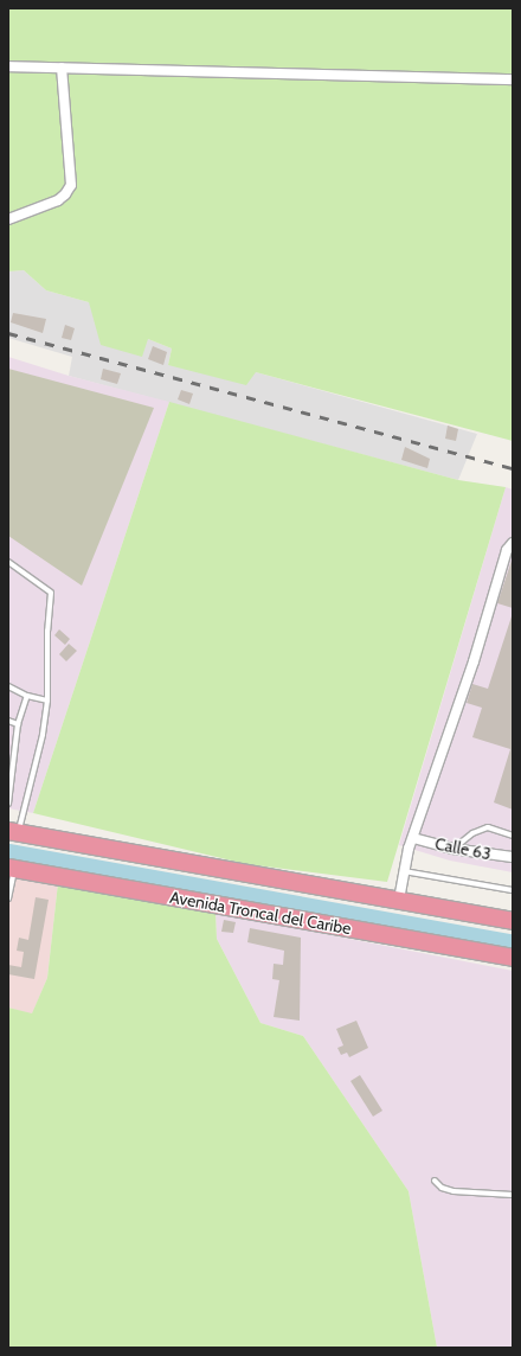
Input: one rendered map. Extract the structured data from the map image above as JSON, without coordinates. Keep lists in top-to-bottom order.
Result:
{
  "streets": {
    "highway": ["Avenida Troncal del Caribe"],
    "street": ["Calle 63"]
  }
}
